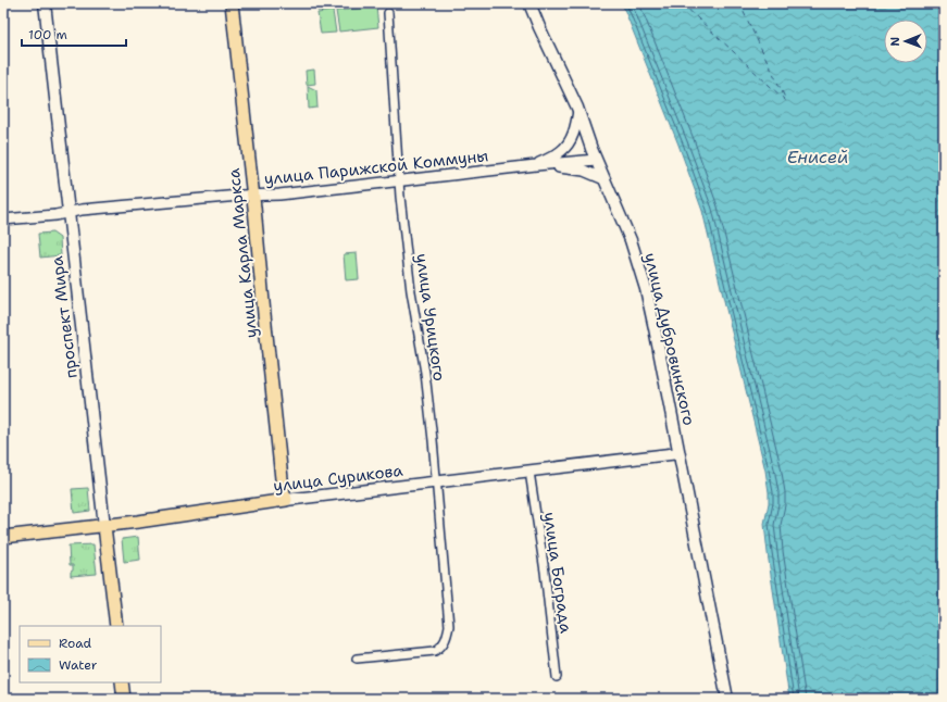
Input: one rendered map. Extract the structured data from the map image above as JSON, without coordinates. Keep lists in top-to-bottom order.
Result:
{
  "streets": {
    "main road": [
      "улица Карла Маркса",
      "проспект Мира",
      "улица Дубровинского",
      "улица Сурикова"
    ],
    "street": ["улица Парижской Коммуны", "улица Урицкого", "улица Бограда"]
  },
  "crossings": [
    ["улица Парижской Коммуны", "улица Карла Маркса"],
    ["улица Парижской Коммуны", "проспект Мира"],
    ["улица Парижской Коммуны", "улица Урицкого"],
    ["улица Парижской Коммуны", "улица Дубровинского"],
    ["улица Карла Маркса", "улица Сурикова"],
    ["проспект Мира", "улица Сурикова"],
    ["улица Урицкого", "улица Сурикова"],
    ["улица Дубровинского", "улица Сурикова"],
    ["улица Сурикова", "улица Бограда"]
  ],
  "water": ["Енисей"],
  "legend": ["Road", "Water"],
  "scale_bar": "100 m",
  "north": "left"
}
